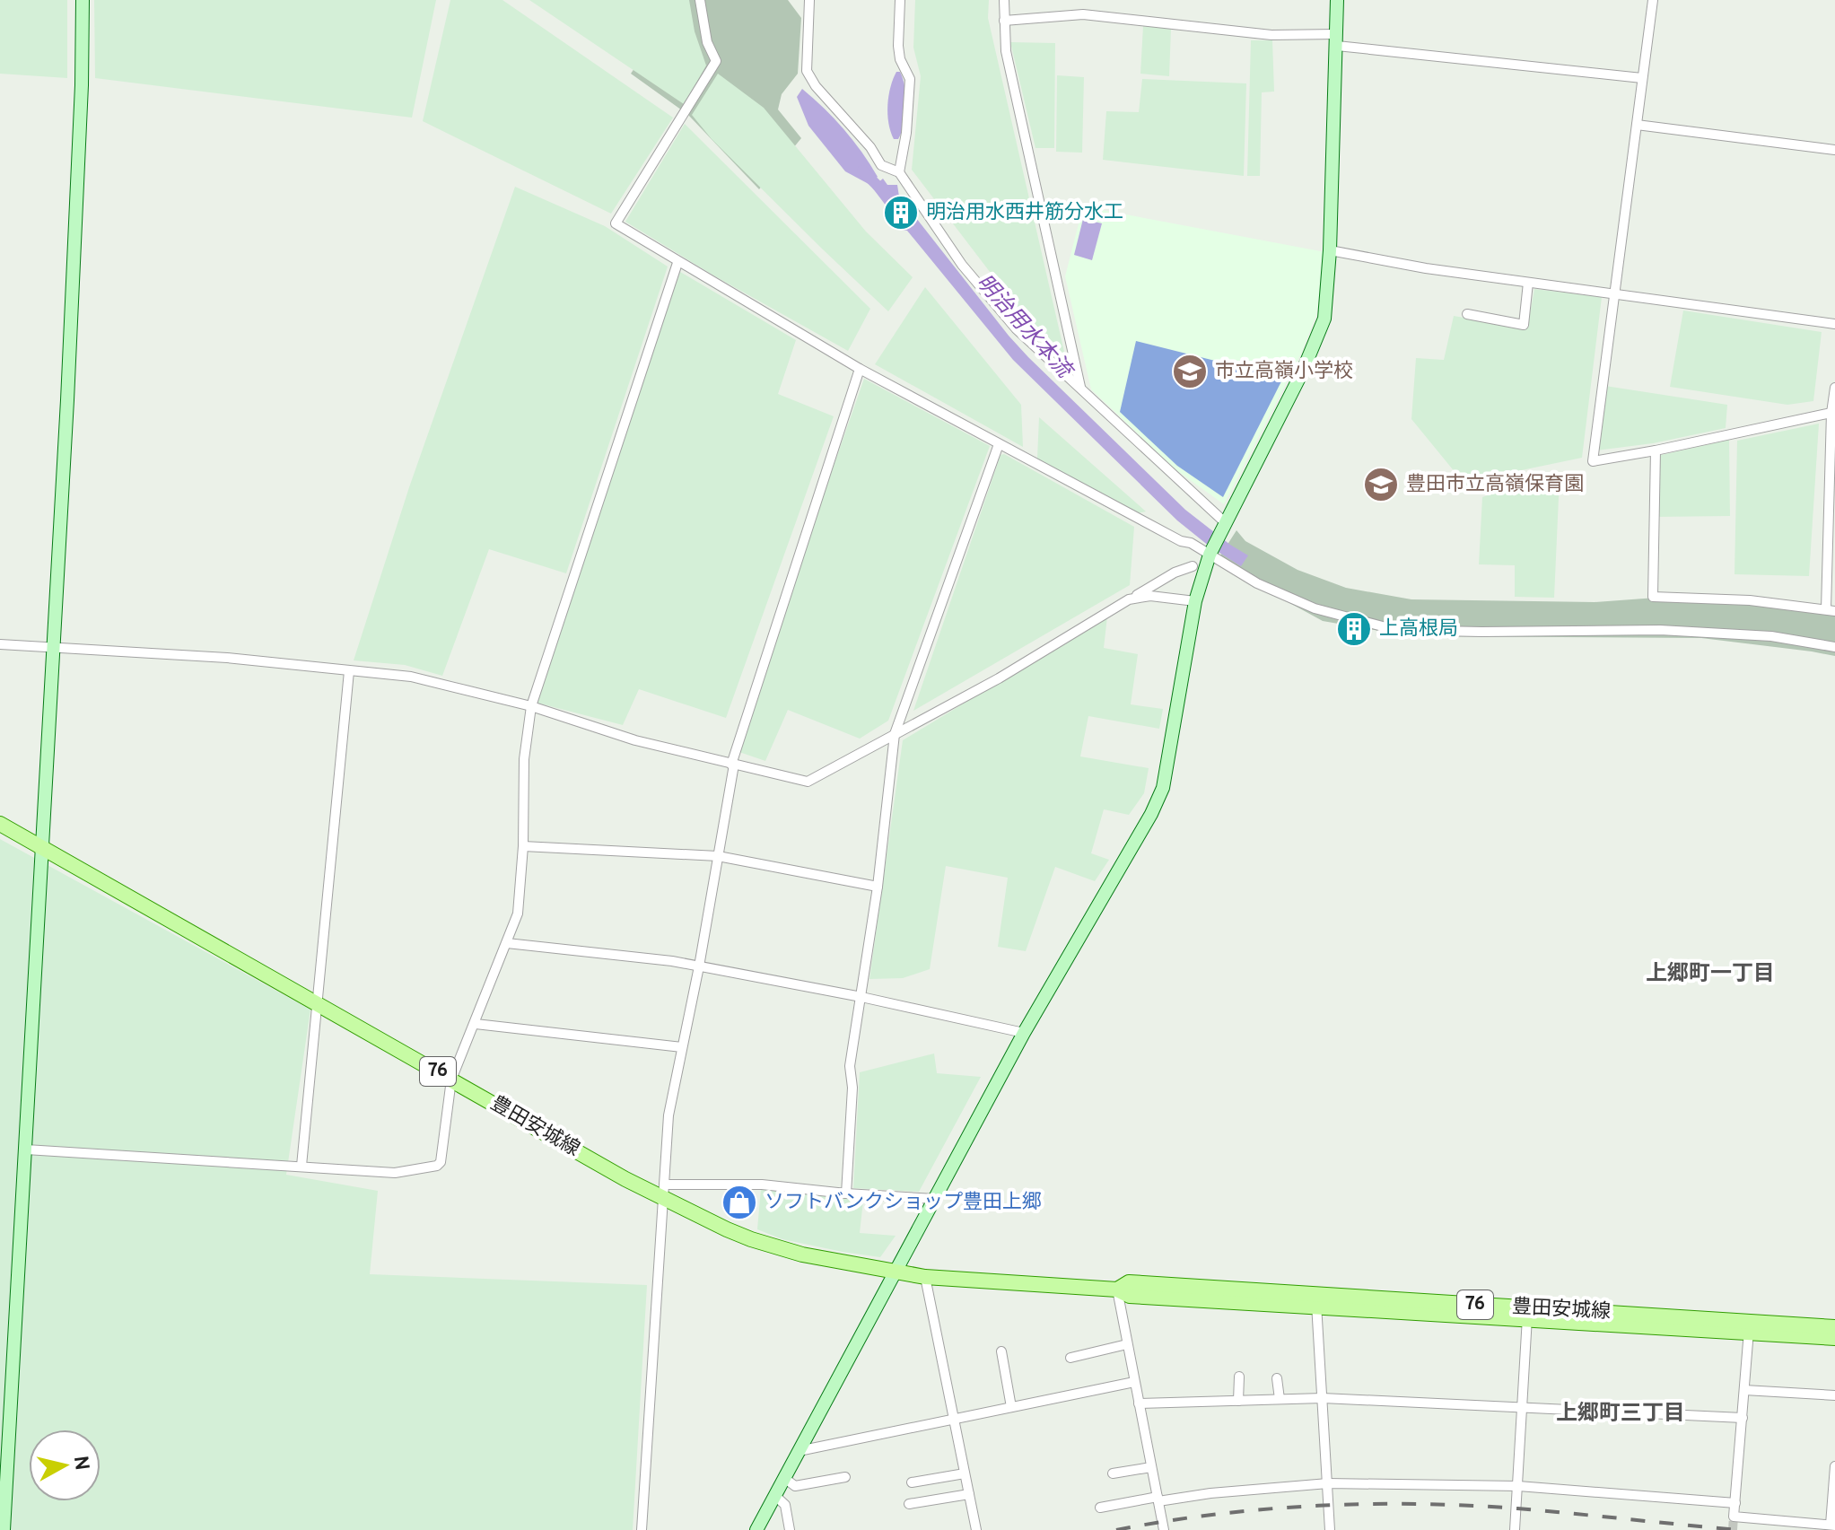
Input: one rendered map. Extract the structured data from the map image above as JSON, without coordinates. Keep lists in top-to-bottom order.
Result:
{
  "streets": {
    "main road": ["76", "豊田安城線"]
  },
  "districts": ["上郷町一丁目", "上郷町三丁目"],
  "water": ["明治用水本流"],
  "places": {
    "building": ["明治用水西井筋分水工", "上高根局"],
    "school or university": ["市立高嶺小学校", "豊田市立高嶺保育園"],
    "shop": ["ソフトバンクショップ豊田上郷"]
  },
  "north": "right"
}
